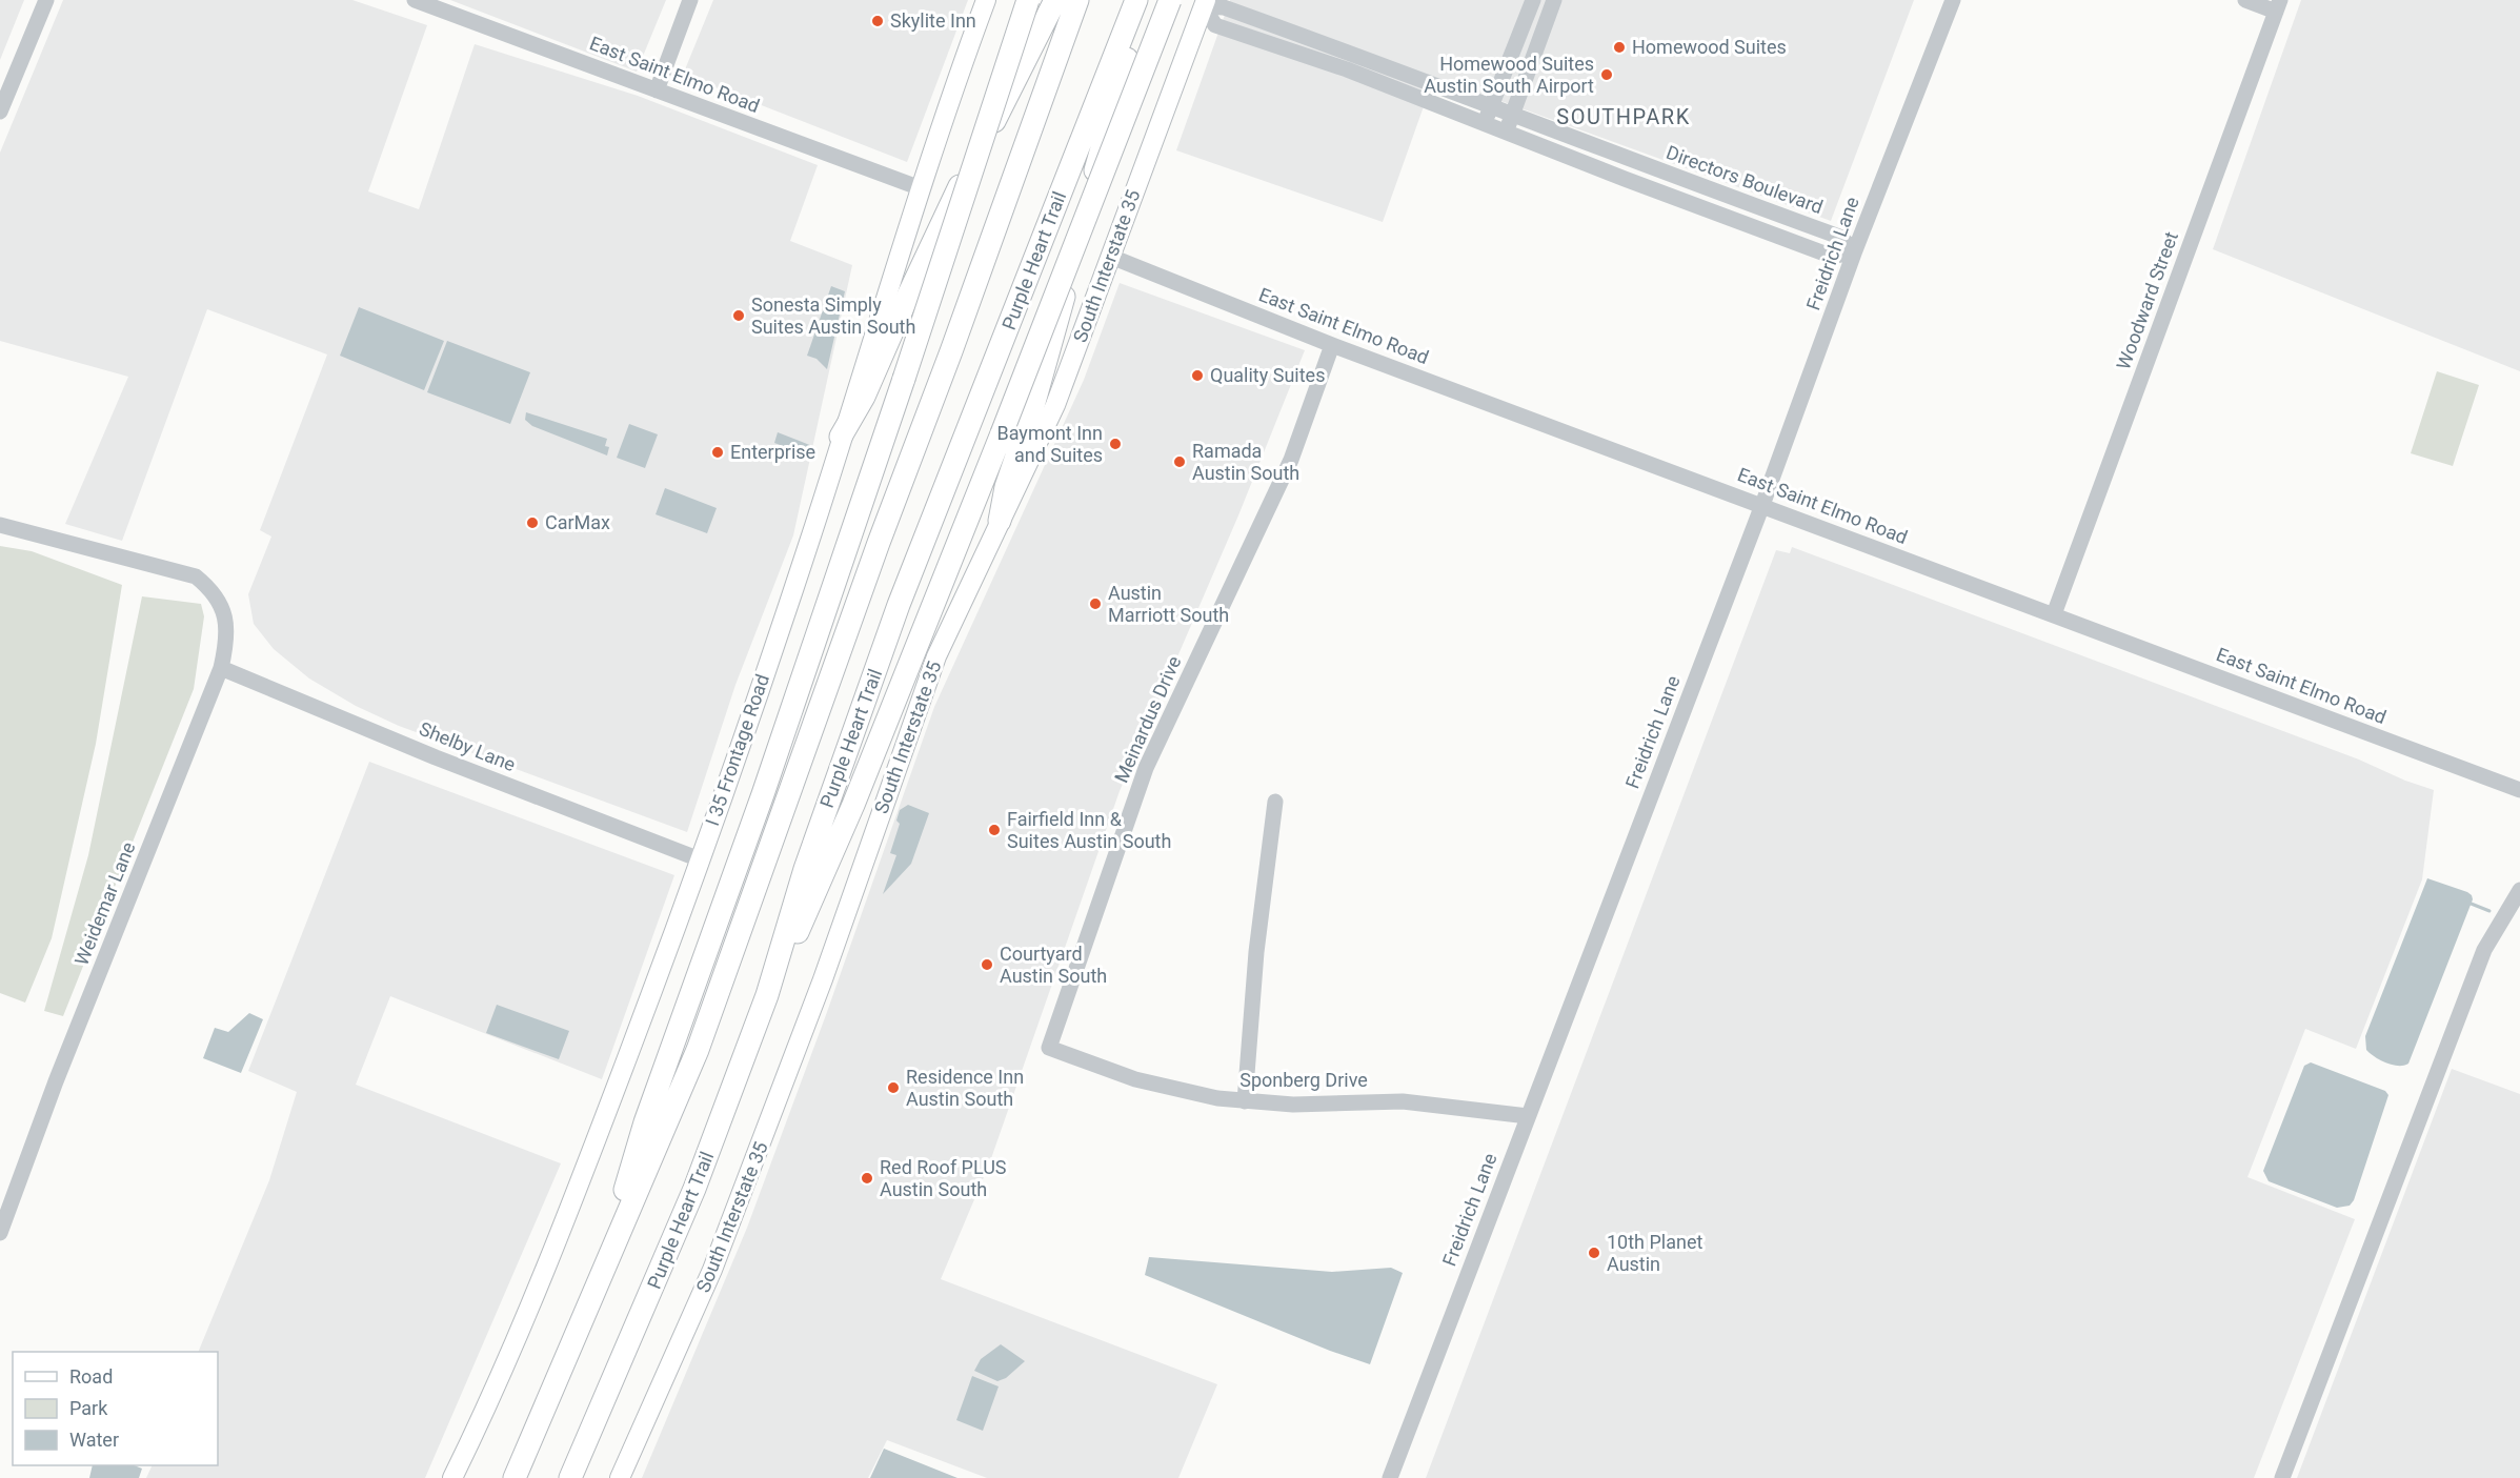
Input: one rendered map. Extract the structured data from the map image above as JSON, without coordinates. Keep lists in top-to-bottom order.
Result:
{
  "streets": {
    "highway": ["Purple Heart Trail"],
    "main road": ["South Interstate 35", "I 35 Frontage Road"],
    "street": [
      "East Saint Elmo Road",
      "Directors Boulevard",
      "Freidrich Lane",
      "Woodward Street",
      "Meinardus Drive",
      "Shelby Lane",
      "Weidemar Lane",
      "Sponberg Drive"
    ]
  },
  "crossings": [
    ["East Saint Elmo Road", "Freidrich Lane"],
    ["East Saint Elmo Road", "South Interstate 35"],
    ["East Saint Elmo Road", "Woodward Street"],
    ["East Saint Elmo Road", "Meinardus Drive"],
    ["Directors Boulevard", "Freidrich Lane"],
    ["Directors Boulevard", "South Interstate 35"],
    ["Freidrich Lane", "Sponberg Drive"],
    ["Meinardus Drive", "Sponberg Drive"],
    ["Shelby Lane", "I 35 Frontage Road"],
    ["Shelby Lane", "Weidemar Lane"]
  ],
  "districts": ["SOUTHPARK"],
  "places": [
    "Skylite Inn",
    "Homewood Suites",
    "Homewood Suites Austin South Airport",
    "Sonesta Simply Suites Austin South",
    "Quality Suites",
    "Baymont Inn and Suites",
    "Enterprise",
    "Ramada Austin South",
    "CarMax",
    "Austin Marriott South",
    "Fairfield Inn & Suites Austin South",
    "Courtyard Austin South",
    "Residence Inn Austin South",
    "Red Roof PLUS Austin South",
    "10th Planet Austin"
  ],
  "legend": ["Road", "Park", "Water"]
}
